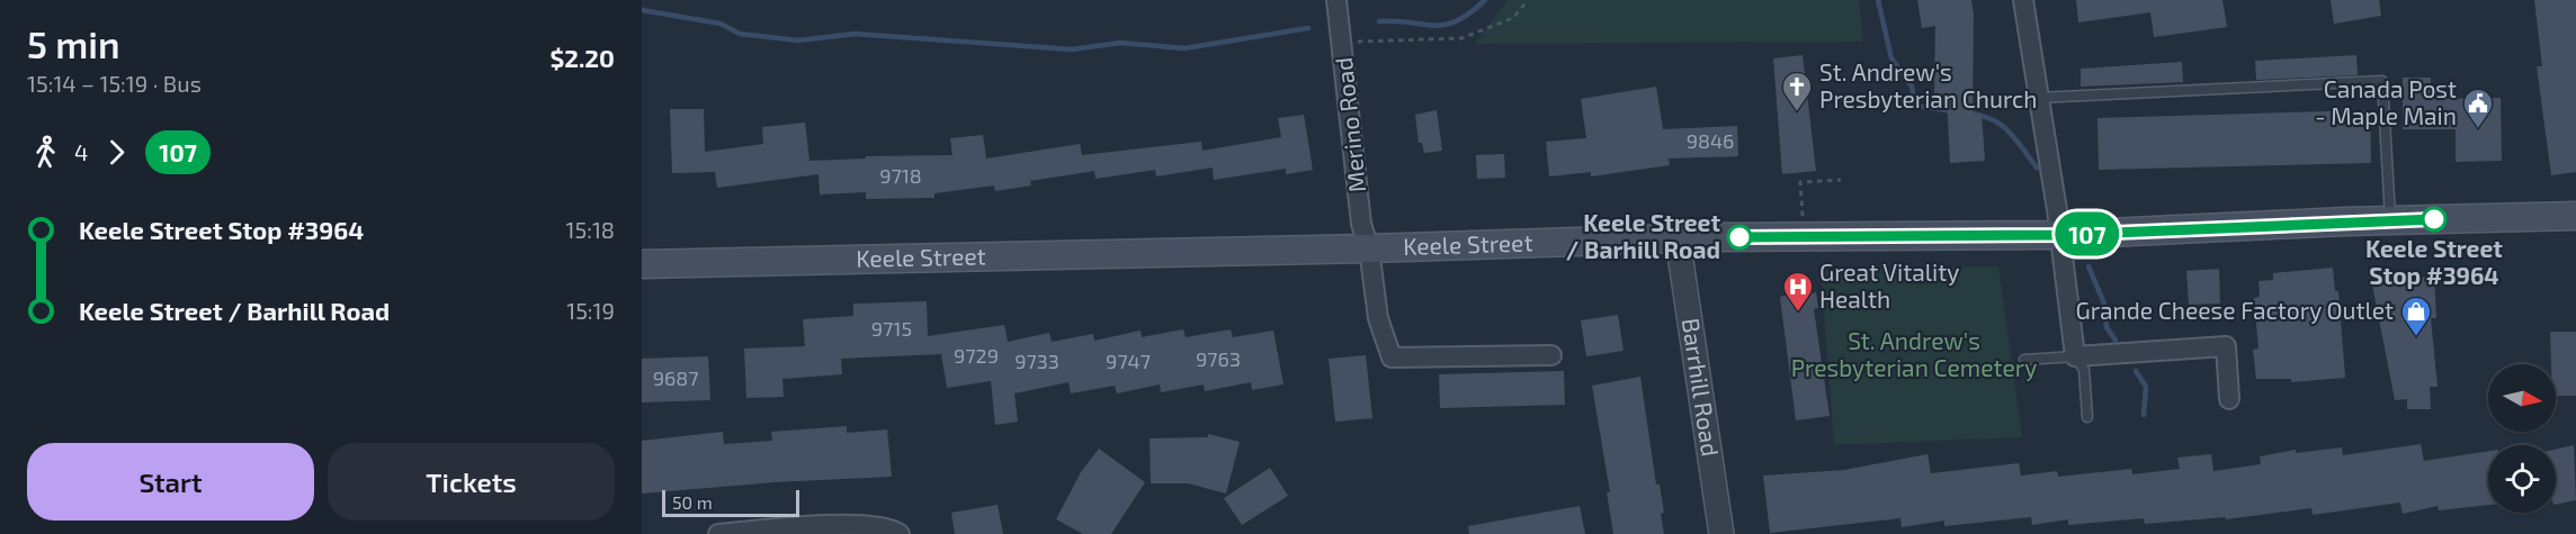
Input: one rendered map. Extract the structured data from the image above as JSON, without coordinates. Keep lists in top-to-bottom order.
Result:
{
  "streets": {
    "main road": ["Keele Street"],
    "street": ["Merino Road", "Barrhill Road"]
  },
  "crossings": [
    ["Merino Road", "Keele Street"],
    ["Keele Street", "Barrhill Road"]
  ],
  "parks": ["St. Andrew's Presbyterian Cemetery"],
  "places": {
    "church": ["St. Andrew's Presbyterian Church"],
    "public building": ["Canada Post - Maple Main"],
    "other": ["Keele Street Stop #3964", "Keele Street / Barhill Road"],
    "hospital": ["Great Vitality Health"],
    "shop": ["Grande Cheese Factory Outlet"]
  },
  "lines": ["bus line 107"],
  "house_numbers": [
    "9846",
    "9718",
    "9715",
    "9729",
    "9763",
    "9733",
    "9747",
    "9687"
  ],
  "scale_bar": "50 m",
  "north": "right",
  "page": {
    "heading": ["5 min", "15:14 – 15:19 · Bus", "$2.20"],
    "on_map": "107",
    "legs": ["4", "107"],
    "list": [
      {
        "name": "Keele Street Stop #3964",
        "value": "15:18"
      },
      {
        "name": "Keele Street / Barhill Road",
        "value": "15:19"
      }
    ],
    "buttons": ["Start", "Tickets"],
    "scale": "50 m"
  }
}
